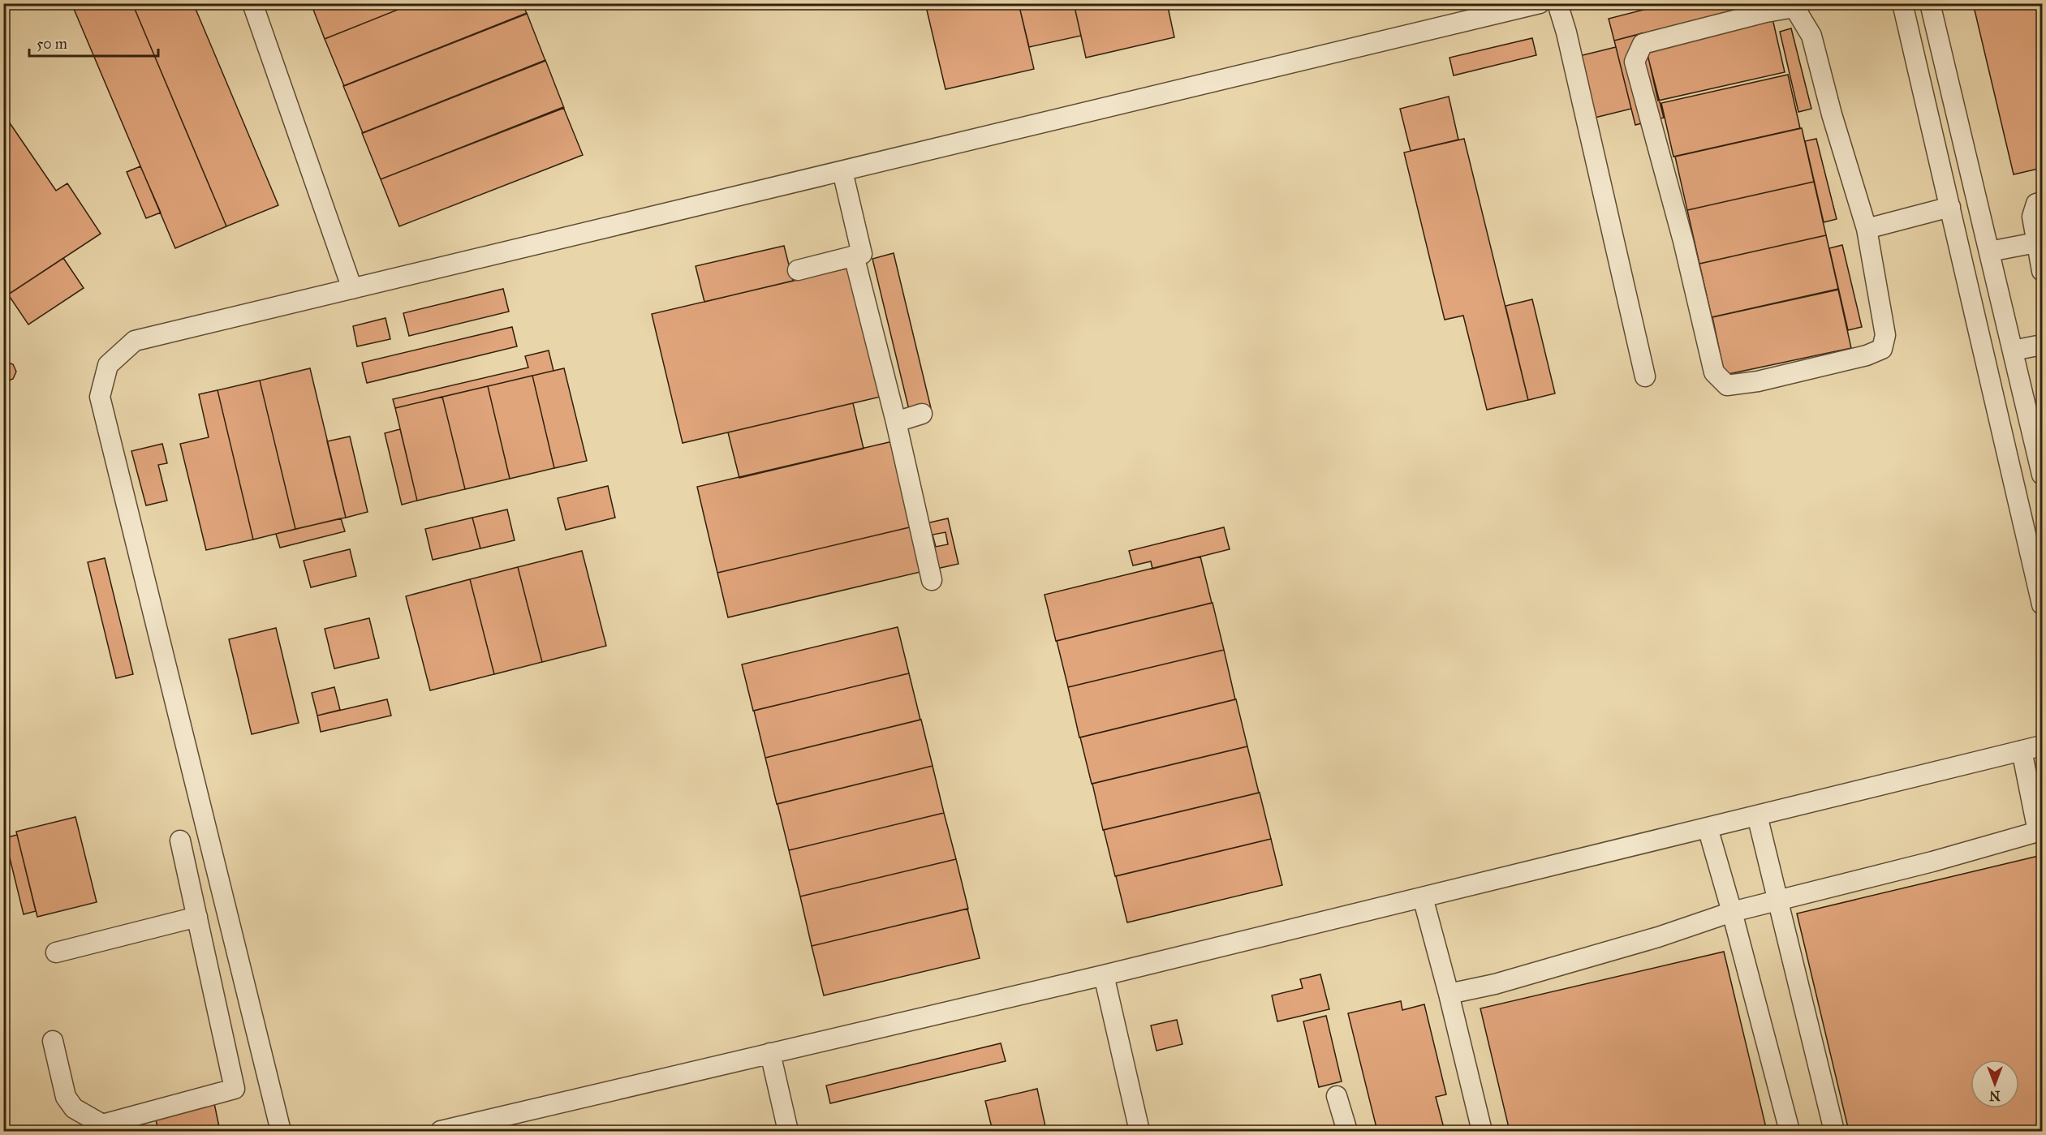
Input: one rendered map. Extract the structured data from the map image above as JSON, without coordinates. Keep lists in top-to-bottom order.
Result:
{
  "scale_bar": "50 m",
  "north": "bottom"
}
